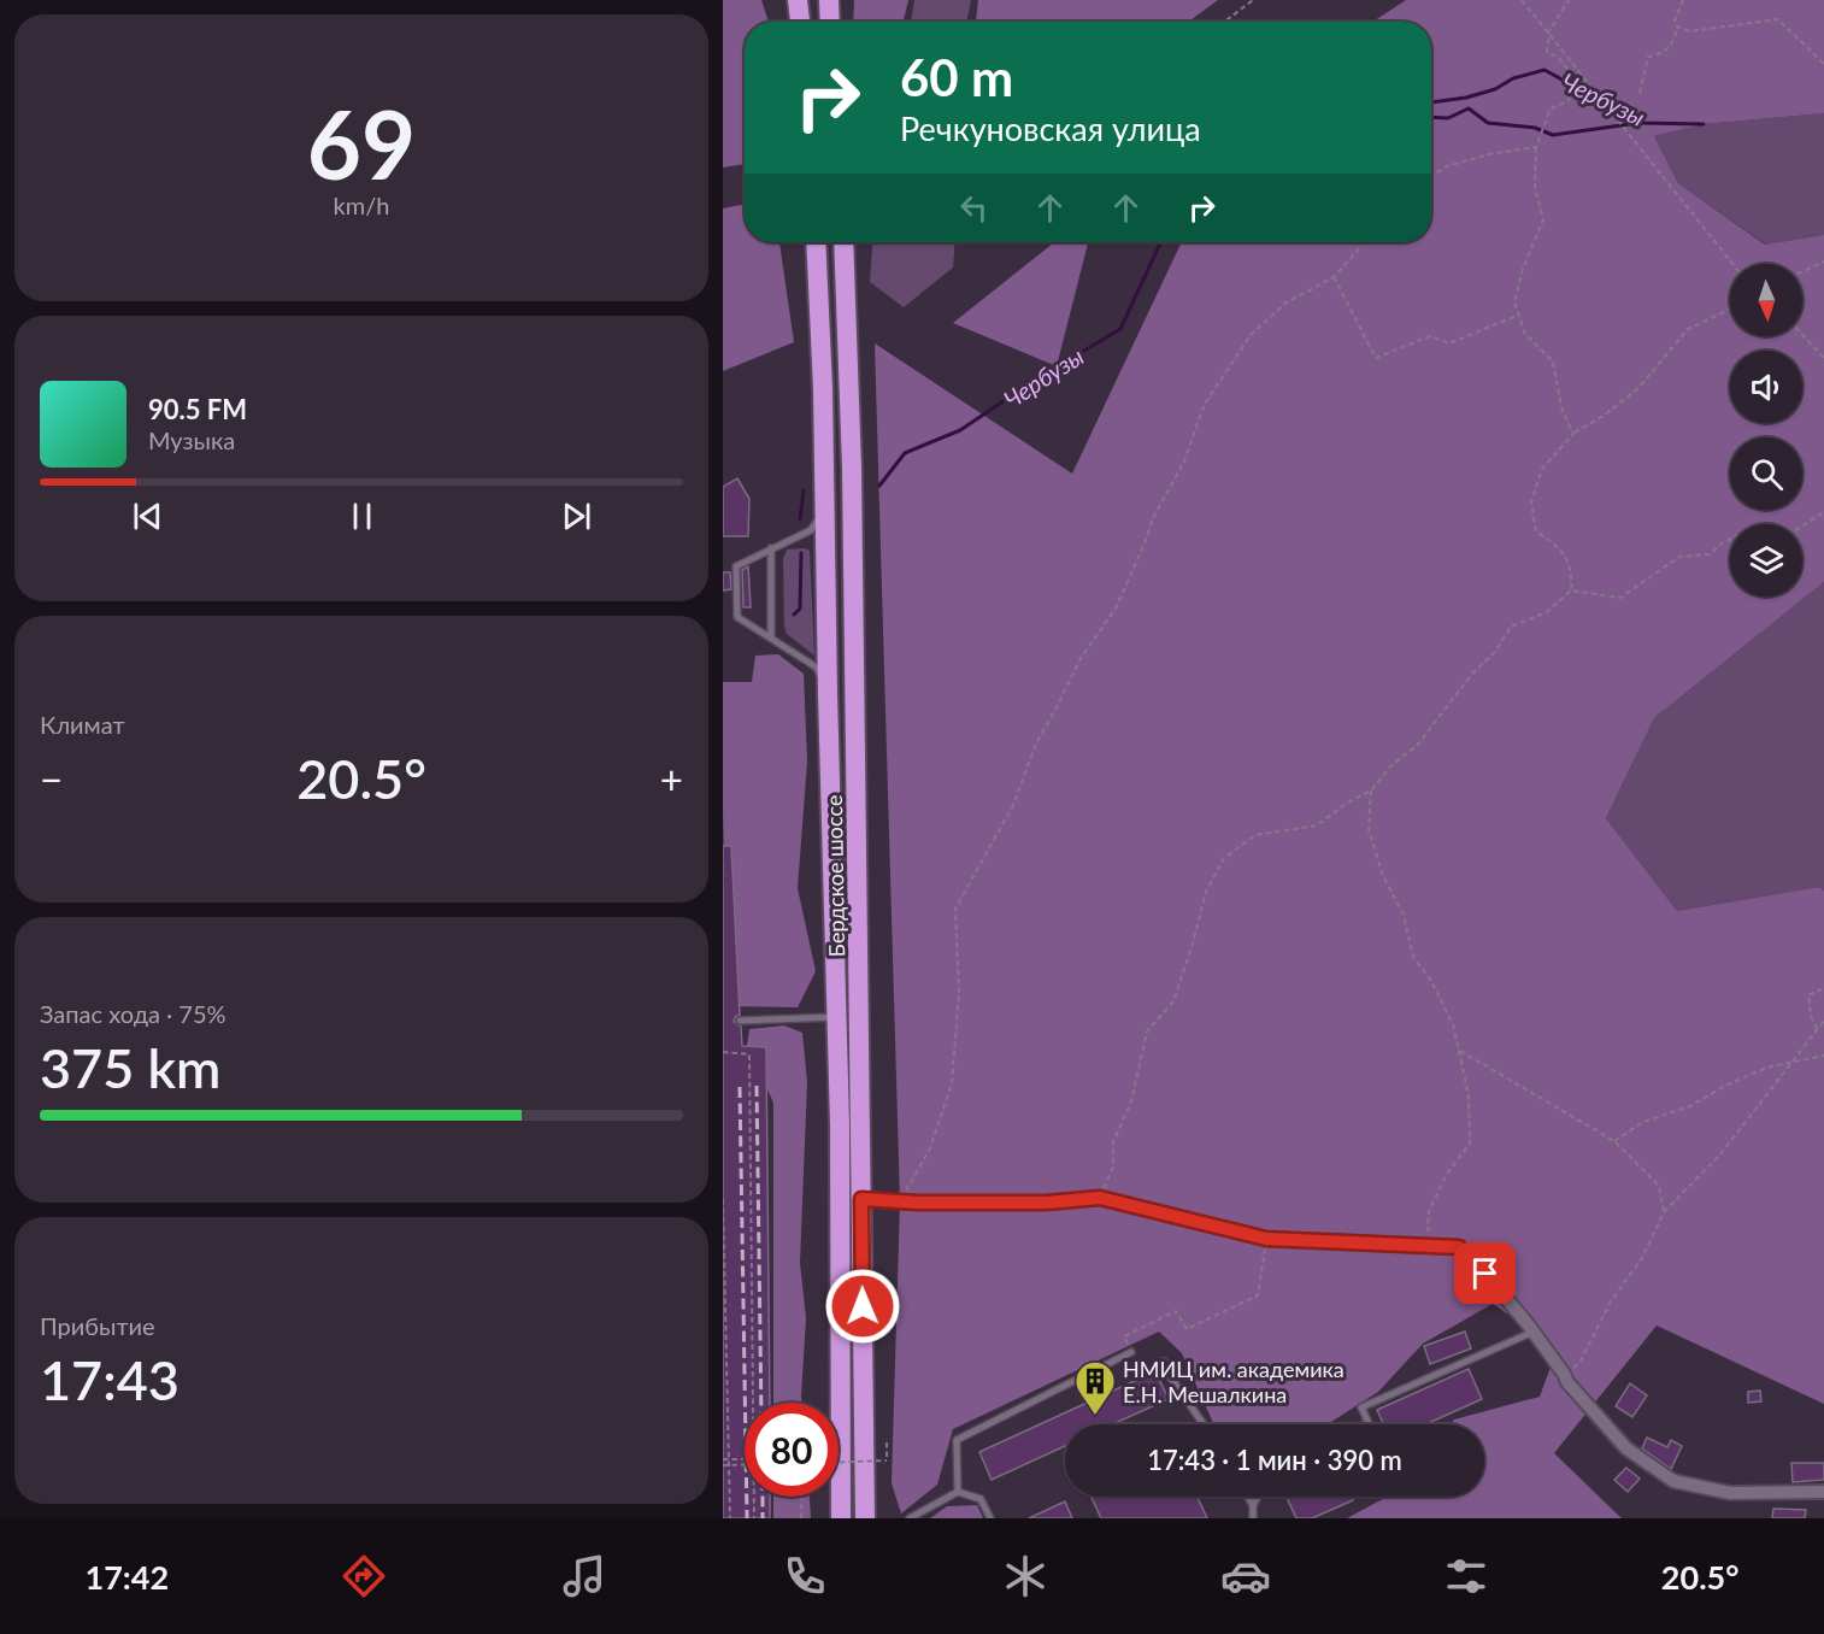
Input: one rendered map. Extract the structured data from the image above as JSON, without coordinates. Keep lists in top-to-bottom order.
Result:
{
  "streets": {
    "highway": ["Бердское шоссе"]
  },
  "water": ["Чербузы"],
  "places": {
    "building": ["НМИЦ им. академика Е.Н. Мешалкина"]
  },
  "north": "bottom",
  "page": {
    "tile": [
      ["69", "km/h"],
      "Климат",
      ["Запас хода · 75%", "375 km"],
      ["Прибытие", "17:43"]
    ],
    "turn": ["60 m", "Речкуновская улица"],
    "song": ["90.5 FM", "Музыка"],
    "heat": ["−", "20.5°", "+"],
    "limit": "80",
    "trip": "17:43 · 1 мин · 390 m",
    "tabs": ["17:42", "20.5°"]
  }
}
